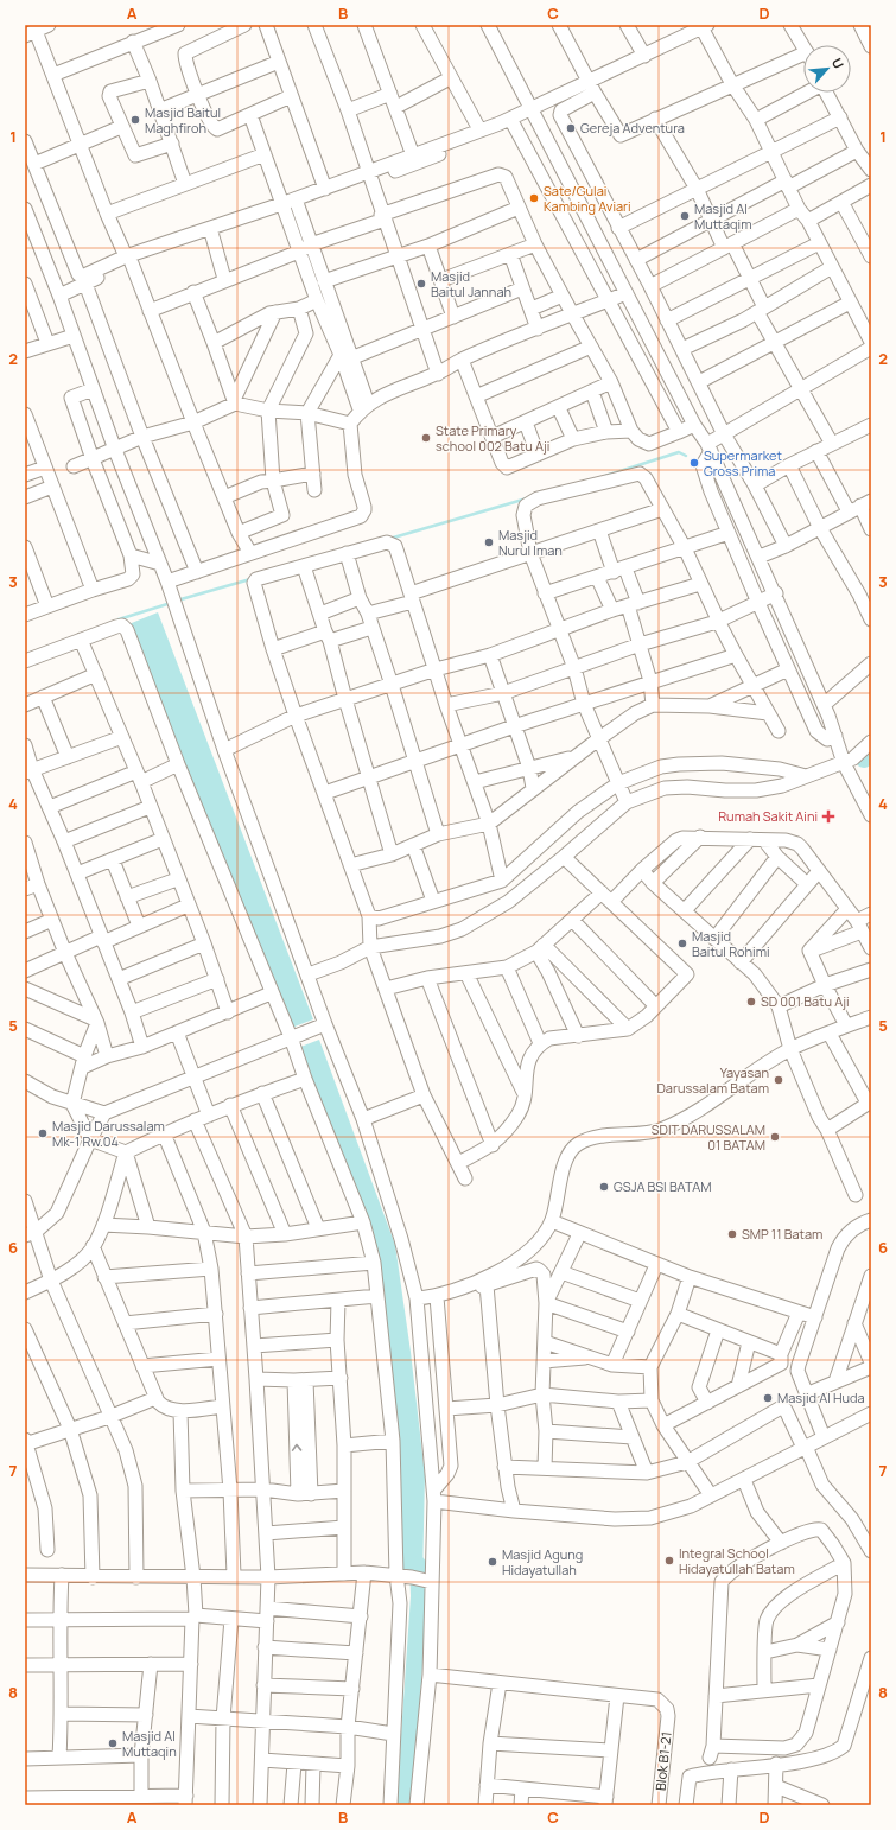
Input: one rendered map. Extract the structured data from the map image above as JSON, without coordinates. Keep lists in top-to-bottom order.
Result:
{
  "streets": {
    "street": ["Blok B1-21"]
  },
  "places": {
    "other": [
      "Masjid Baitul Maghfiroh",
      "Gereja Adventura",
      "Sate/Gulai Kambing Aviari",
      "Masjid Al Muttaqim",
      "Masjid Baitul Jannah",
      "State Primary school 002 Batu Aji",
      "Supermarket Gross Prima",
      "Masjid Nurul Iman",
      "Masjid Baitul Rohimi",
      "SD 001 Batu Aji",
      "Yayasan Darussalam Batam",
      "Masjid Darussalam Mk-1 Rw.04",
      "SDIT DARUSSALAM 01 BATAM",
      "GSJA BSI BATAM",
      "SMP 11 Batam",
      "Masjid Al Huda",
      "Integral School Hidayatullah Batam",
      "Masjid Agung Hidayatullah",
      "Masjid Al Muttaqin"
    ],
    "health": ["Rumah Sakit Aini"]
  },
  "north": "top right",
  "grid": {
    "columns": [
      "A",
      "B",
      "C",
      "D"
    ],
    "rows": [
      "1",
      "2",
      "3",
      "4",
      "5",
      "6",
      "7",
      "8"
    ]
  }
}
